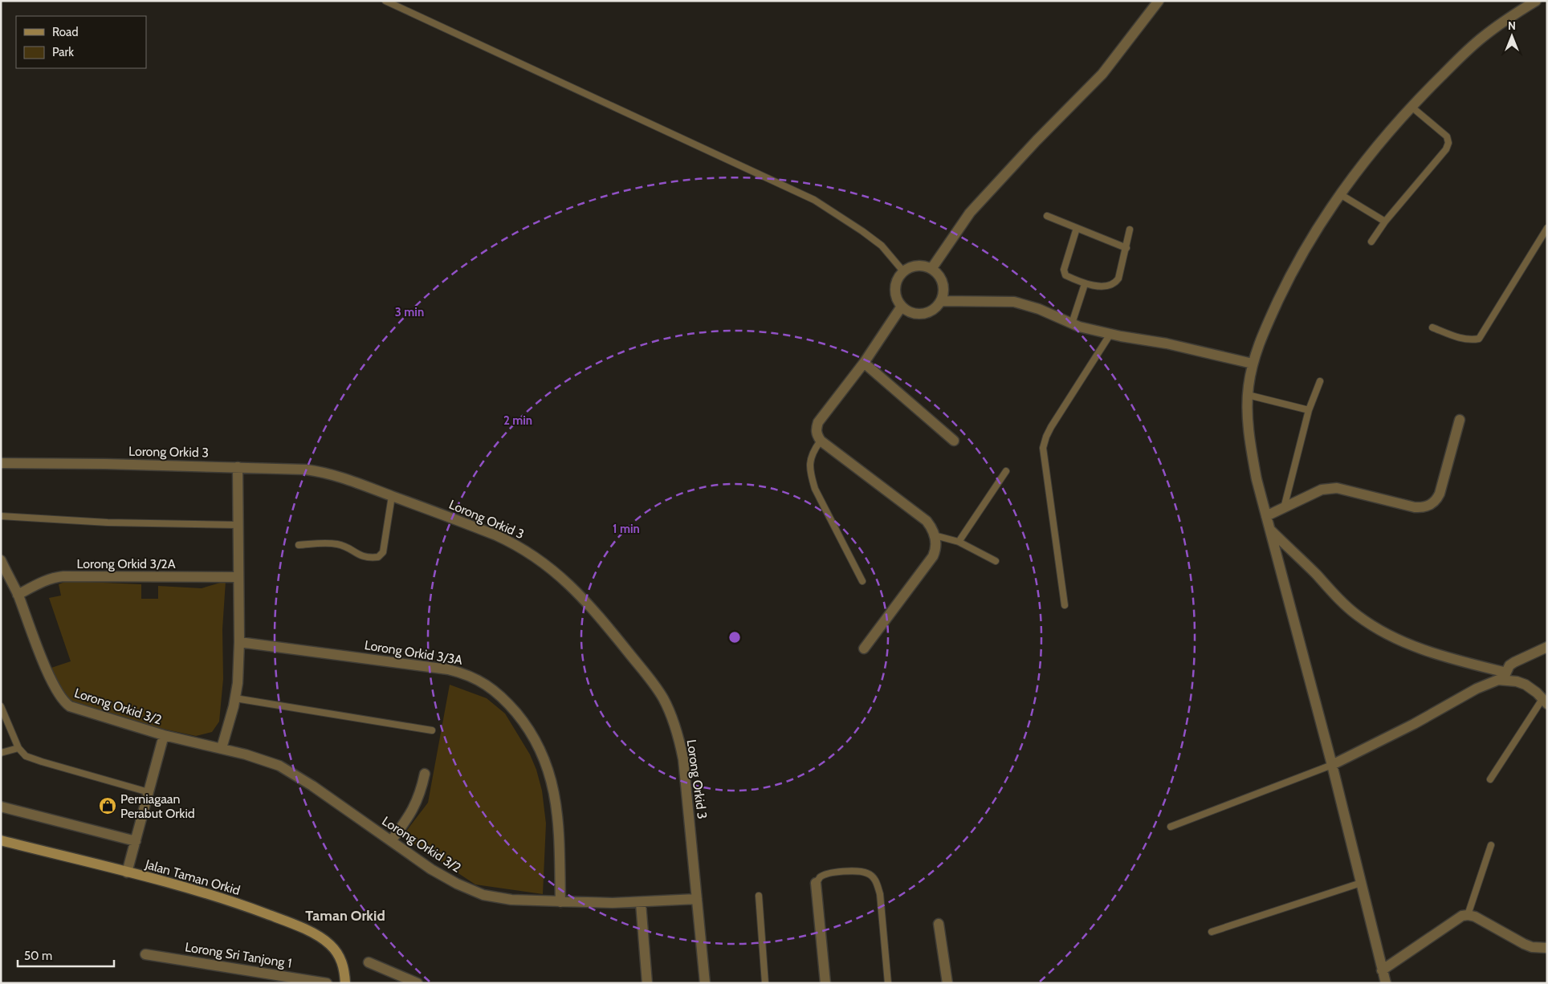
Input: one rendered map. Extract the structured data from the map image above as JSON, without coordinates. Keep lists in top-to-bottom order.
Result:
{
  "streets": {
    "main road": ["Jalan Taman Orkid"],
    "street": [
      "Lorong Orkid 3",
      "Lorong Orkid 3/2A",
      "Lorong Orkid 3/3A",
      "Lorong Orkid 3/2",
      "Lorong Sri Tanjong 1"
    ]
  },
  "crossings": [
    ["Lorong Orkid 3", "Lorong Orkid 3/2"],
    ["Lorong Orkid 3/2A", "Lorong Orkid 3/2"],
    ["Lorong Orkid 3/3A", "Lorong Orkid 3/2"]
  ],
  "districts": ["Taman Orkid"],
  "places": {
    "shop": ["Perniagaan Perabut Orkid"]
  },
  "legend": ["Road", "Park"],
  "scale_bar": "50 m",
  "north": "top",
  "rings": ["3 min", "2 min", "1 min"]
}
